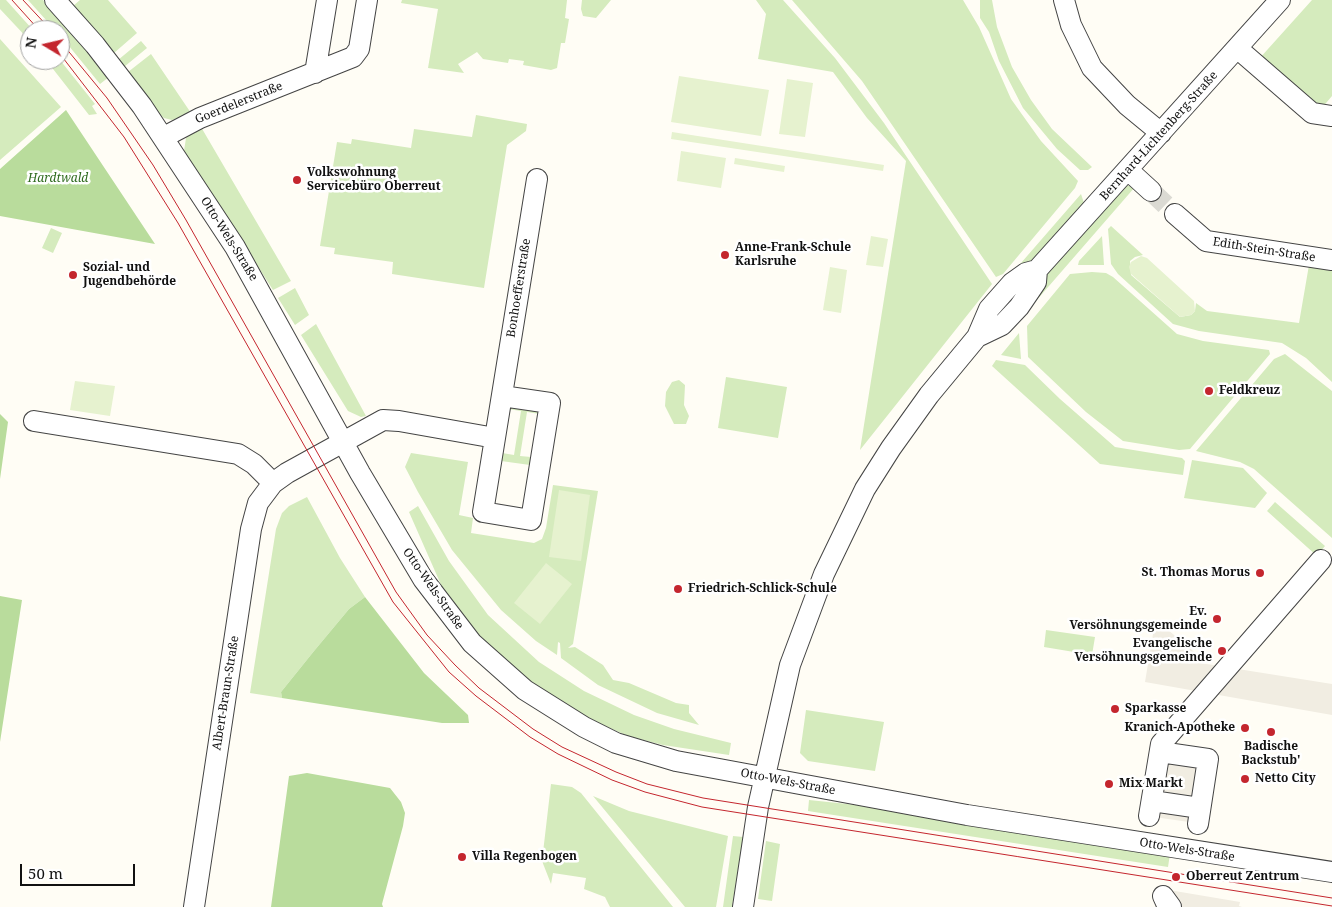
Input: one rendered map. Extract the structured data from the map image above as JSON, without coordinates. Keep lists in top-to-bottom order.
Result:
{
  "streets": {
    "street": [
      "Goerdelerstraße",
      "Bernhard-Lichtenberg-Straße",
      "Otto-Wels-Straße",
      "Edith-Stein-Straße",
      "Bonhoefferstraße",
      "Albert-Braun-Straße"
    ]
  },
  "crossings": [
    ["Goerdelerstraße", "Otto-Wels-Straße"],
    ["Bernhard-Lichtenberg-Straße", "Otto-Wels-Straße"],
    ["Otto-Wels-Straße", "Albert-Braun-Straße"]
  ],
  "parks": ["Hardtwald"],
  "places": [
    "Volkswohnung Servicebüro Oberreut",
    "Anne-Frank-Schule Karlsruhe",
    "Sozial- und Jugendbehörde",
    "Feldkreuz",
    "St. Thomas Morus",
    "Friedrich-Schlick-Schule",
    "Ev. Versöhnungsgemeinde",
    "Evangelische Versöhnungsgemeinde",
    "Sparkasse",
    "Kranich-Apotheke",
    "Badische Backstub'",
    "Netto City",
    "Mix Markt",
    "Villa Regenbogen",
    "Oberreut Zentrum"
  ],
  "scale_bar": "50 m",
  "north": "left"
}
